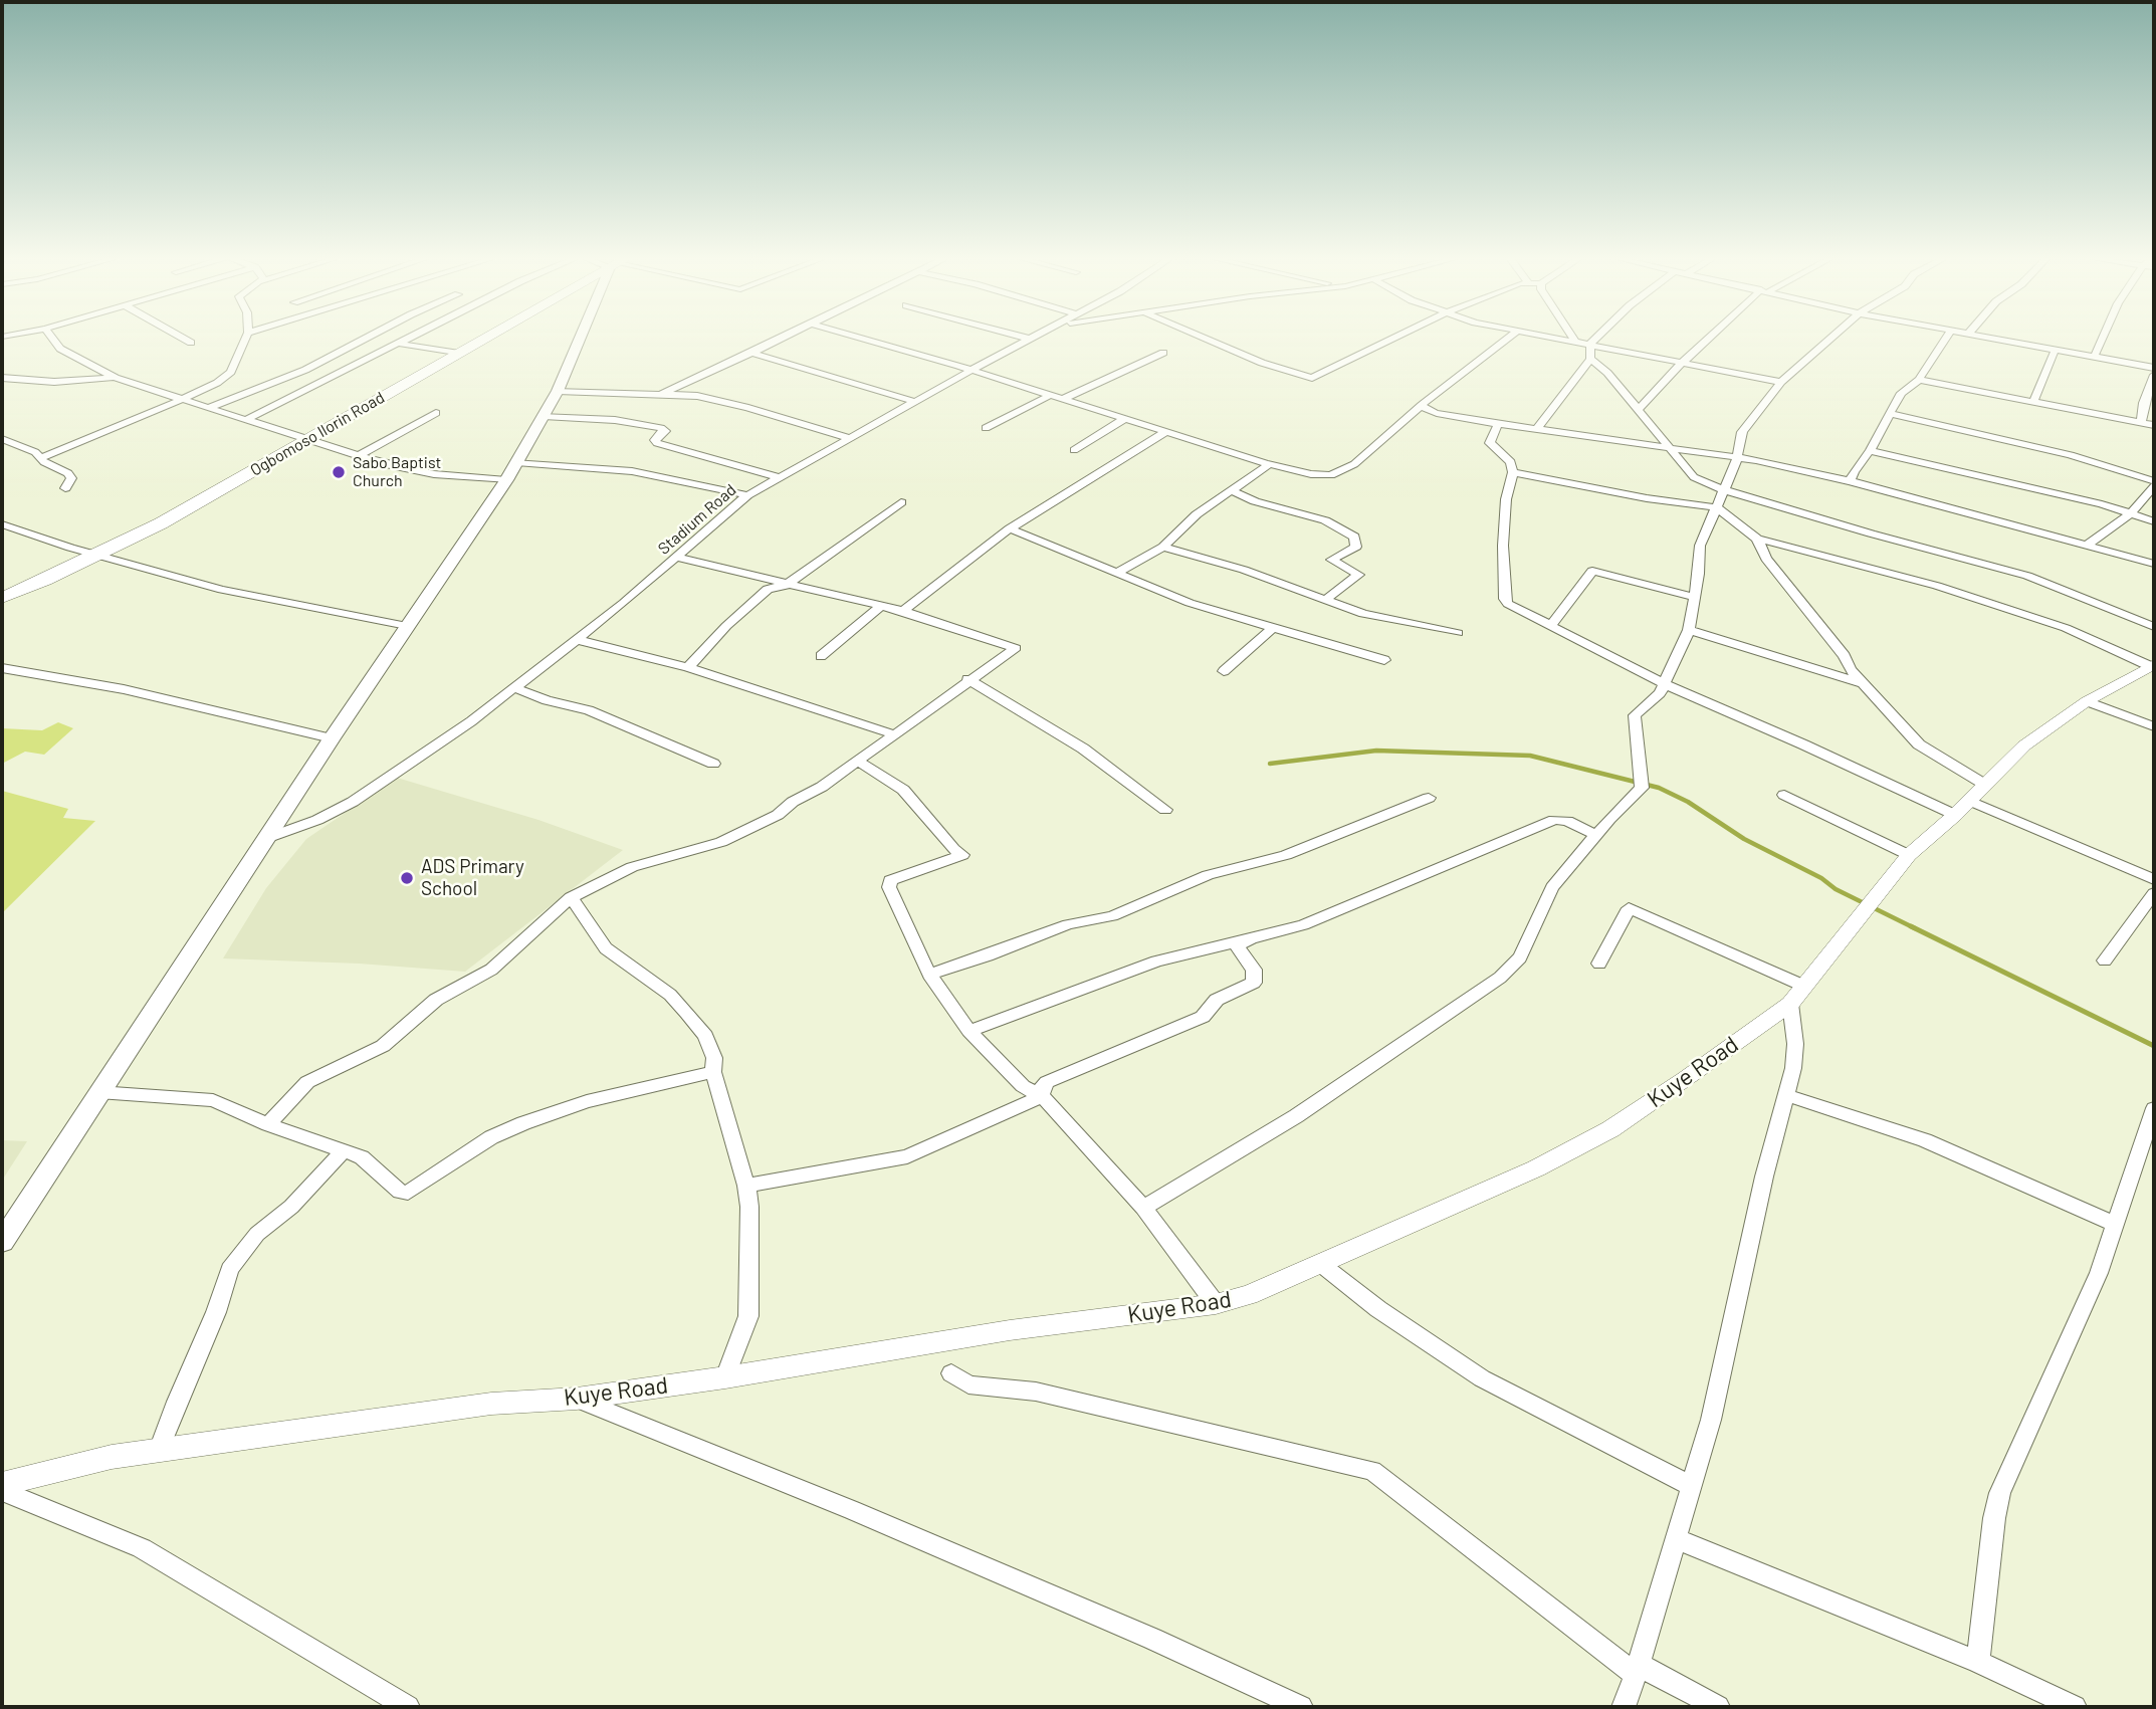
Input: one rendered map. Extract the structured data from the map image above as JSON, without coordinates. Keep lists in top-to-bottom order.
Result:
{
  "streets": {
    "highway": ["Ogbomoso Ilorin Road"],
    "street": ["Stadium Road", "Kuye Road"]
  },
  "places": ["Sabo Baptist Church", "ADS Primary School"]
}
